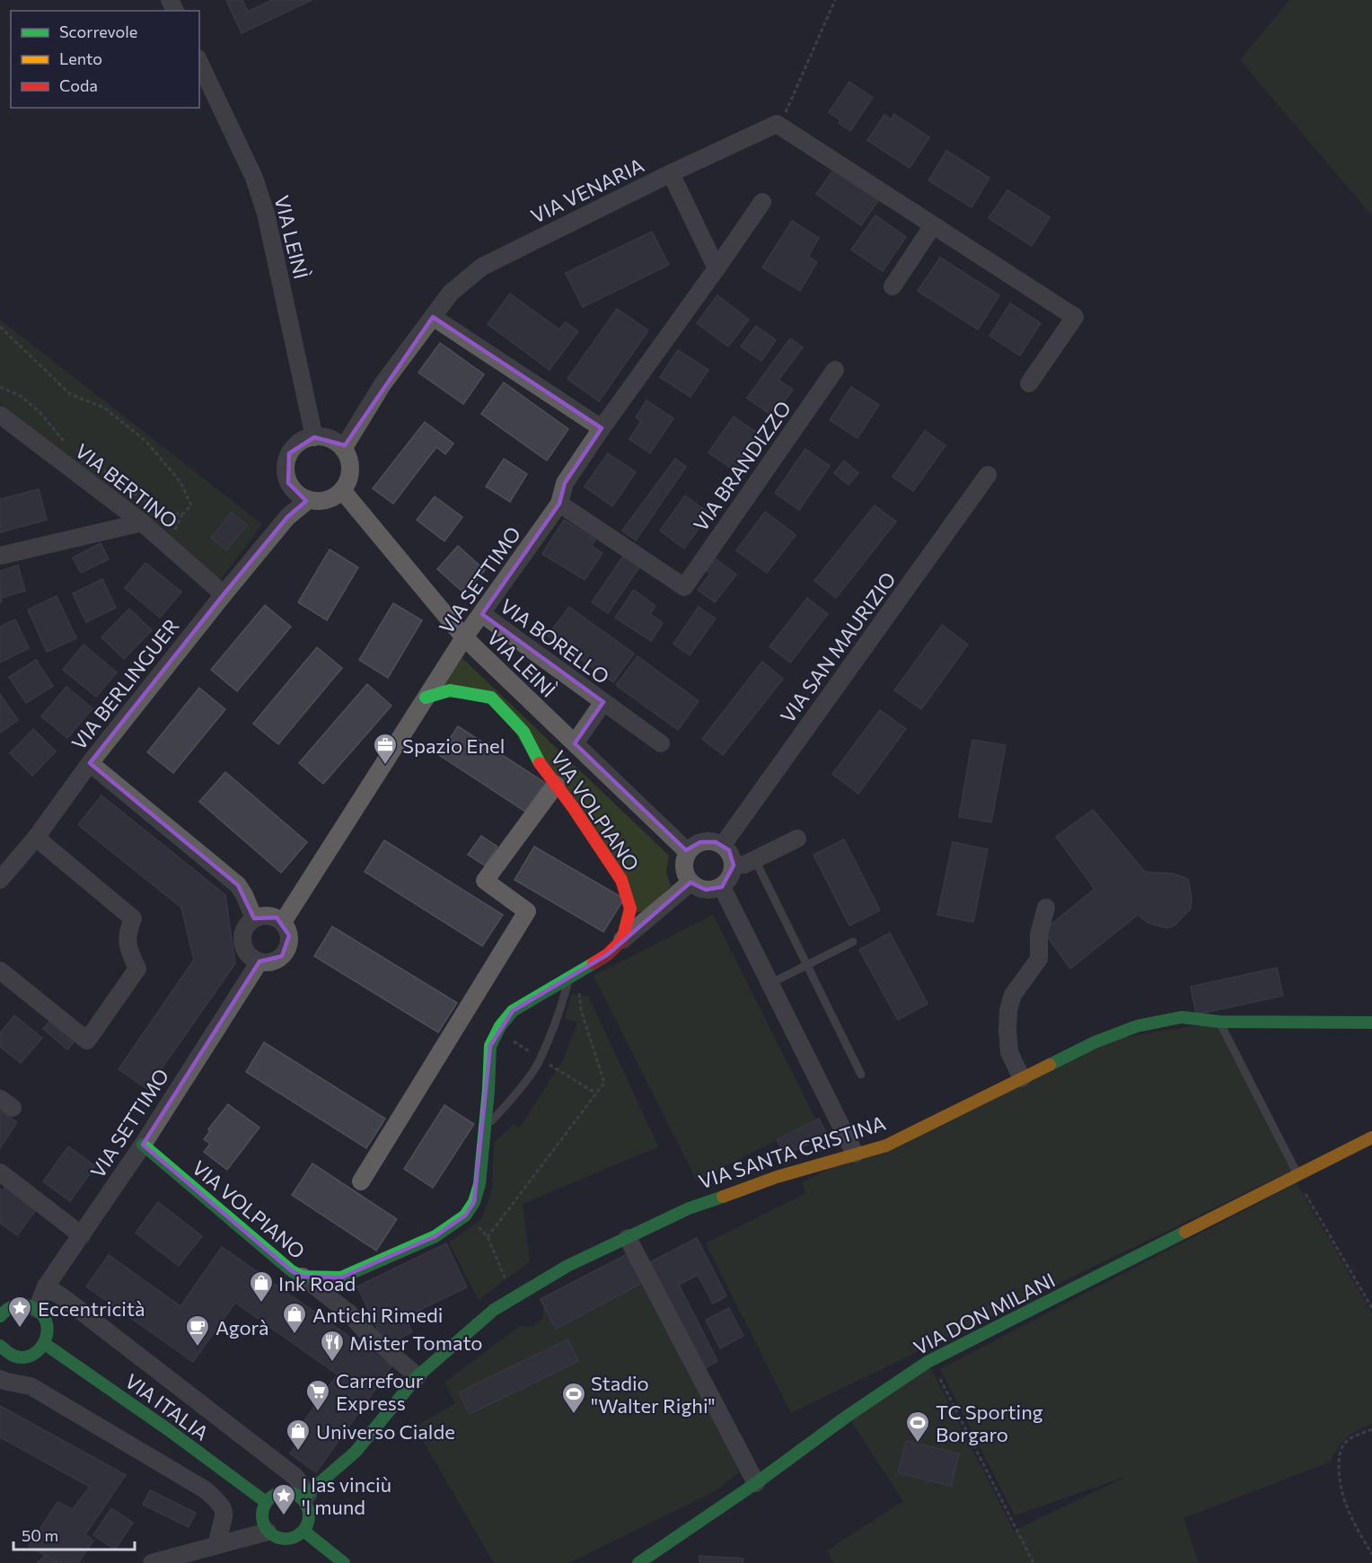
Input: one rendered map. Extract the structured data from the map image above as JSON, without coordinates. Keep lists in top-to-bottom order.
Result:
{
  "streets": {
    "street": [
      "VIA VENARIA",
      "VIA LEINÌ",
      "VIA BRANDIZZO",
      "VIA BERTINO",
      "VIA SETTIMO",
      "VIA BORELLO",
      "VIA SAN MAURIZIO",
      "VIA BERLINGUER",
      "VIA VOLPIANO",
      "VIA SANTA CRISTINA",
      "VIA DON MILANI",
      "VIA ITALIA"
    ]
  },
  "crossings": [
    ["VIA VENARIA", "VIA LEINÌ"],
    ["VIA VENARIA", "VIA BERLINGUER"],
    ["VIA LEINÌ", "VIA SETTIMO"],
    ["VIA LEINÌ", "VIA BORELLO"],
    ["VIA LEINÌ", "VIA SAN MAURIZIO"],
    ["VIA LEINÌ", "VIA BERLINGUER"],
    ["VIA BRANDIZZO", "VIA SETTIMO"],
    ["VIA BERTINO", "VIA BERLINGUER"],
    ["VIA SETTIMO", "VIA BORELLO"],
    ["VIA SETTIMO", "VIA VOLPIANO"],
    ["VIA SANTA CRISTINA", "VIA ITALIA"]
  ],
  "places": {
    "office": ["Spazio Enel"],
    "shop": ["Ink Road", "Antichi Rimedi", "Universo Cialde"],
    "place": ["Eccentricità", "I las vinciù 'l mund"],
    "cafe": ["Agorà"],
    "restaurant": ["Mister Tomato"],
    "supermarket": ["Carrefour Express"],
    "sports": ["Stadio \"Walter Righi\"", "TC Sporting Borgaro"]
  },
  "legend": ["Scorrevole", "Lento", "Coda"],
  "scale_bar": "50 m"
}
